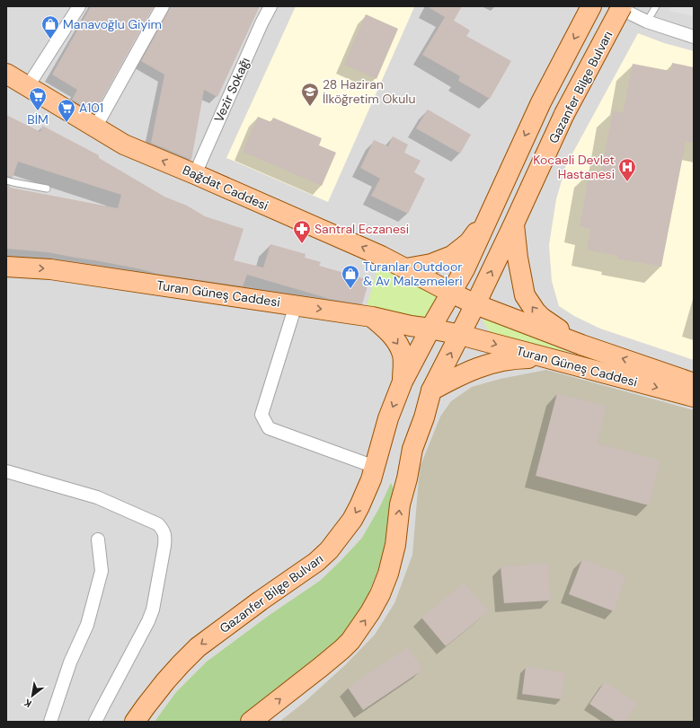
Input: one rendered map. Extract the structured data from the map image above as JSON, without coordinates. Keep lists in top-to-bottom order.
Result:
{
  "streets": {
    "main road": ["Gazanfer Bilge Bulvarı", "Bağdat Caddesi", "Turan Güneş Caddesi"],
    "street": ["Vezir Sokağı"]
  },
  "crossings": [
    ["Gazanfer Bilge Bulvarı", "Bağdat Caddesi"],
    ["Gazanfer Bilge Bulvarı", "Turan Güneş Caddesi"],
    ["Vezir Sokağı", "Bağdat Caddesi"],
    ["Bağdat Caddesi", "Turan Güneş Caddesi"]
  ],
  "one_way": ["Bağdat Caddesi"],
  "places": {
    "shop": ["Manavoğlu Giyim", "Turanlar Outdoor & Av Malzemeleri"],
    "school or university": ["28 Haziran İlköğretim Okulu"],
    "supermarket": ["BİM", "A101"],
    "hospital": ["Kocaeli Devlet Hastanesi"],
    "pharmacy": ["Santral Eczanesi"]
  },
  "north": "bottom left"
}
